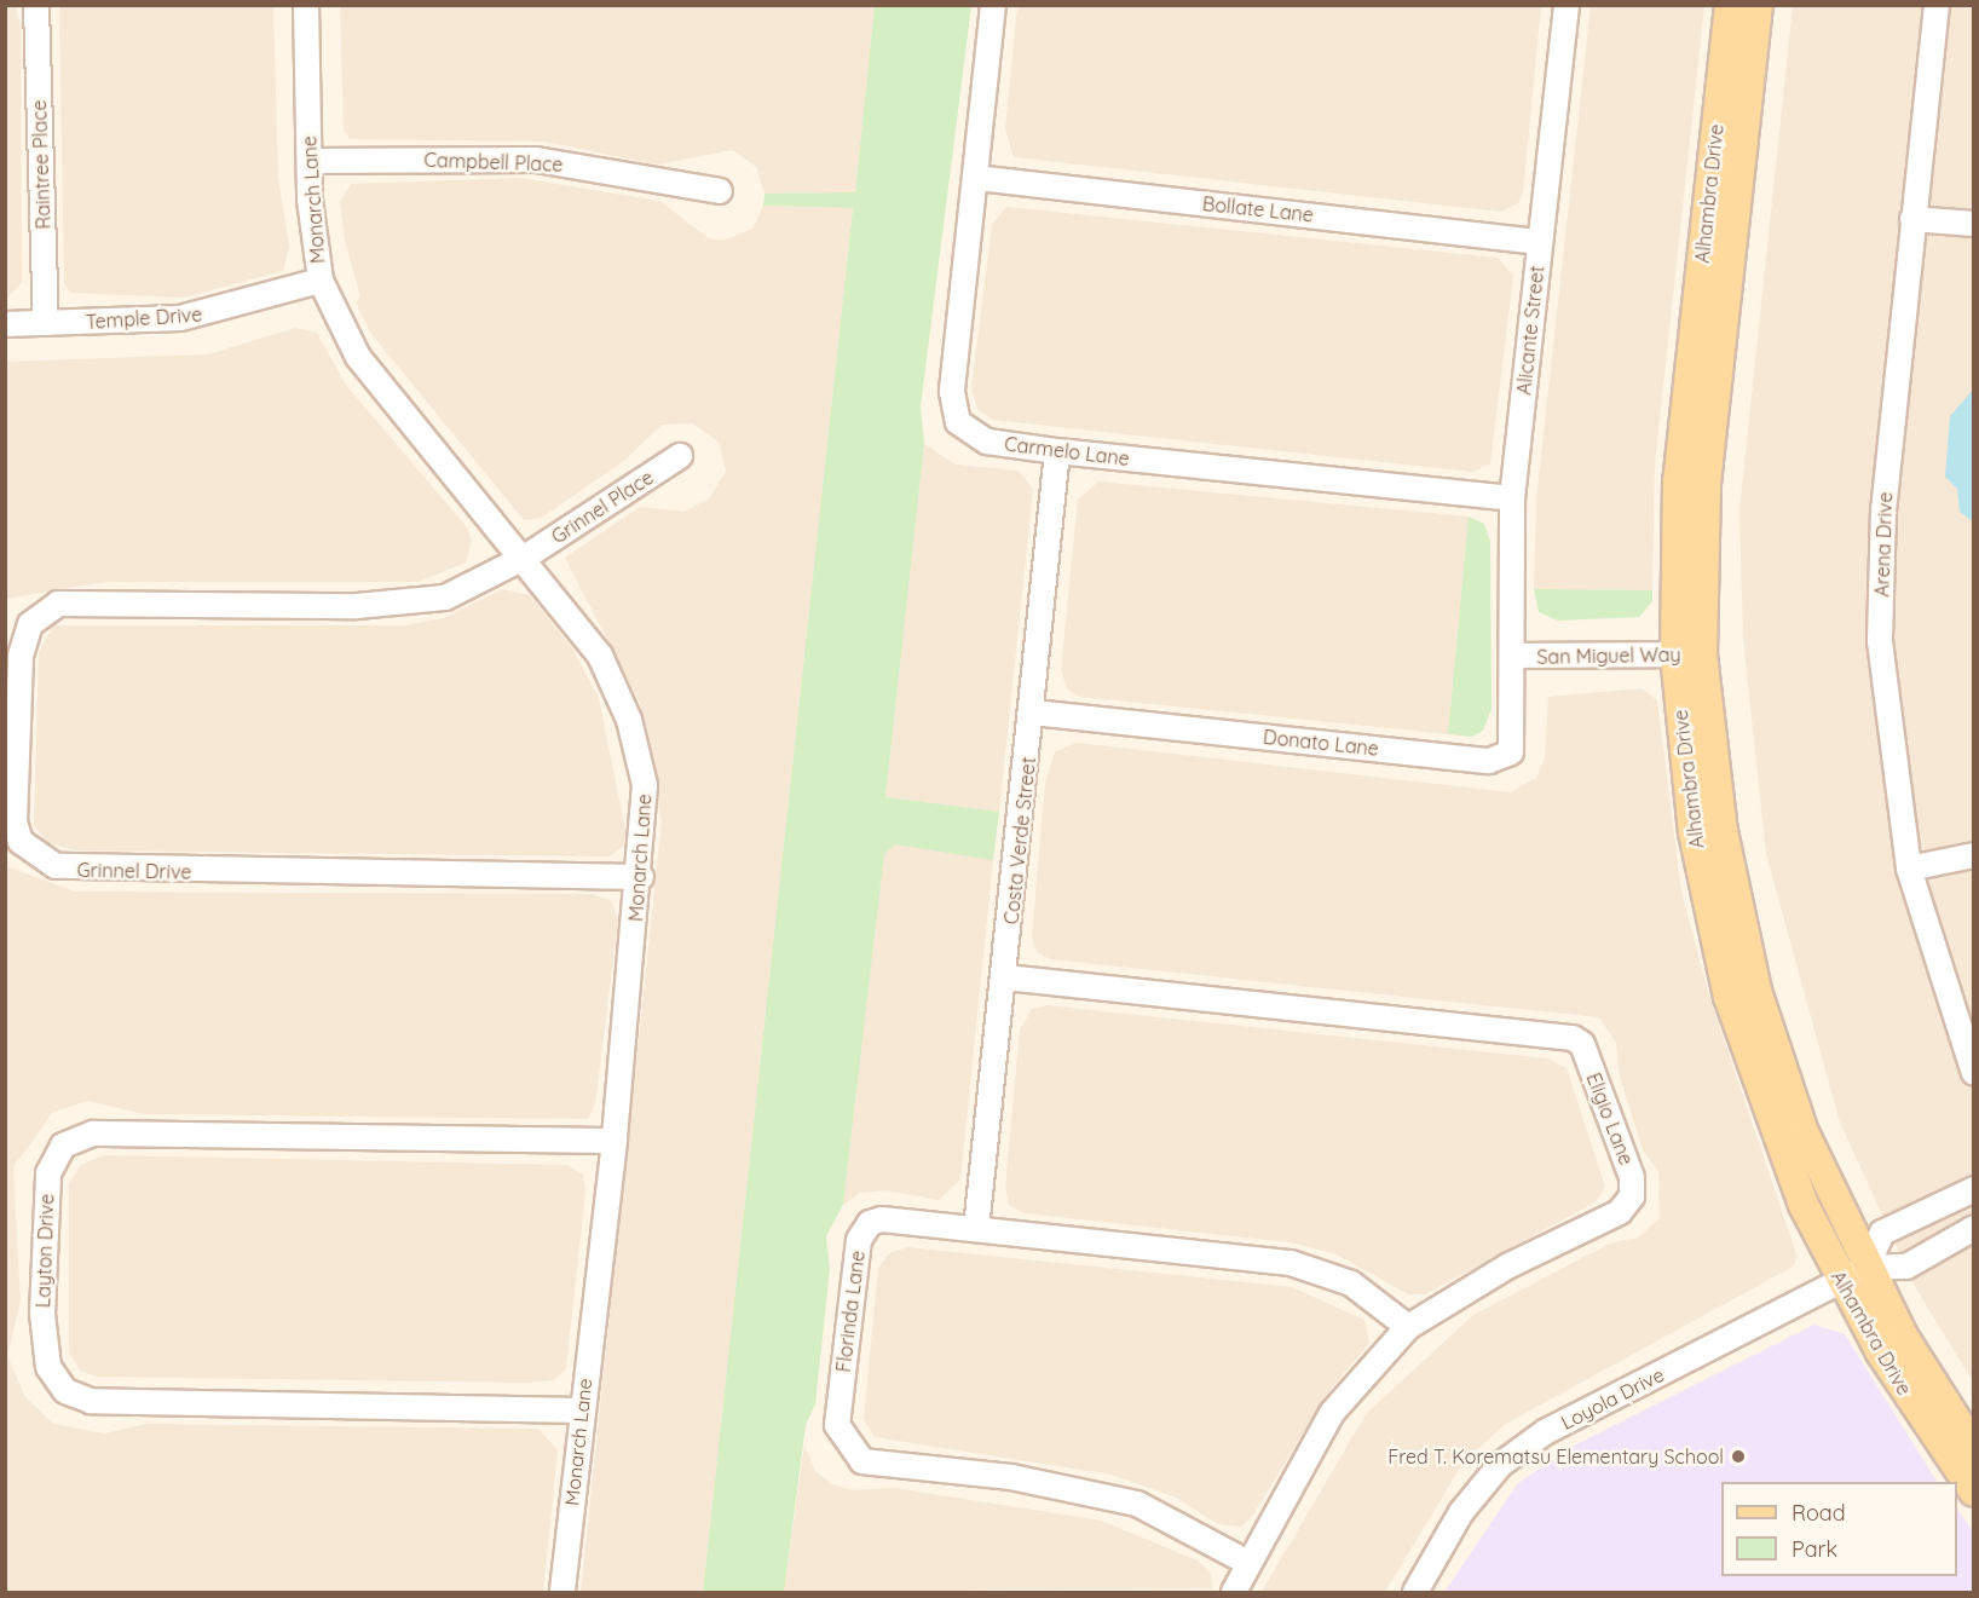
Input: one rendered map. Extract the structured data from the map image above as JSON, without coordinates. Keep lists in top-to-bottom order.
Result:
{
  "streets": {
    "main road": ["Alhambra Drive"],
    "street": [
      "Campbell Place",
      "Raintree Place",
      "Monarch Lane",
      "Bollate Lane",
      "Temple Drive",
      "Alicante Street",
      "Carmelo Lane",
      "Grinnel Place",
      "Arena Drive",
      "San Miguel Way",
      "Donato Lane",
      "Costa Verde Street",
      "Grinnel Drive",
      "Eligio Lane",
      "Layton Drive",
      "Florinda Lane",
      "Loyola Drive"
    ]
  },
  "crossings": [
    ["Campbell Place", "Monarch Lane"],
    ["Raintree Place", "Temple Drive"],
    ["Alhambra Drive", "San Miguel Way"],
    ["Alhambra Drive", "Loyola Drive"],
    ["Monarch Lane", "Temple Drive"],
    ["Monarch Lane", "Grinnel Place"],
    ["Monarch Lane", "Grinnel Drive"],
    ["Monarch Lane", "Layton Drive"],
    ["Bollate Lane", "Alicante Street"],
    ["Bollate Lane", "Carmelo Lane"],
    ["Alicante Street", "Carmelo Lane"],
    ["Alicante Street", "San Miguel Way"],
    ["Alicante Street", "Donato Lane"],
    ["Carmelo Lane", "Costa Verde Street"],
    ["Grinnel Place", "Grinnel Drive"],
    ["San Miguel Way", "Donato Lane"],
    ["Donato Lane", "Costa Verde Street"],
    ["Costa Verde Street", "Eligio Lane"],
    ["Costa Verde Street", "Florinda Lane"],
    ["Eligio Lane", "Florinda Lane"]
  ],
  "places": ["Fred T. Korematsu Elementary School"],
  "legend": ["Road", "Park"]
}
